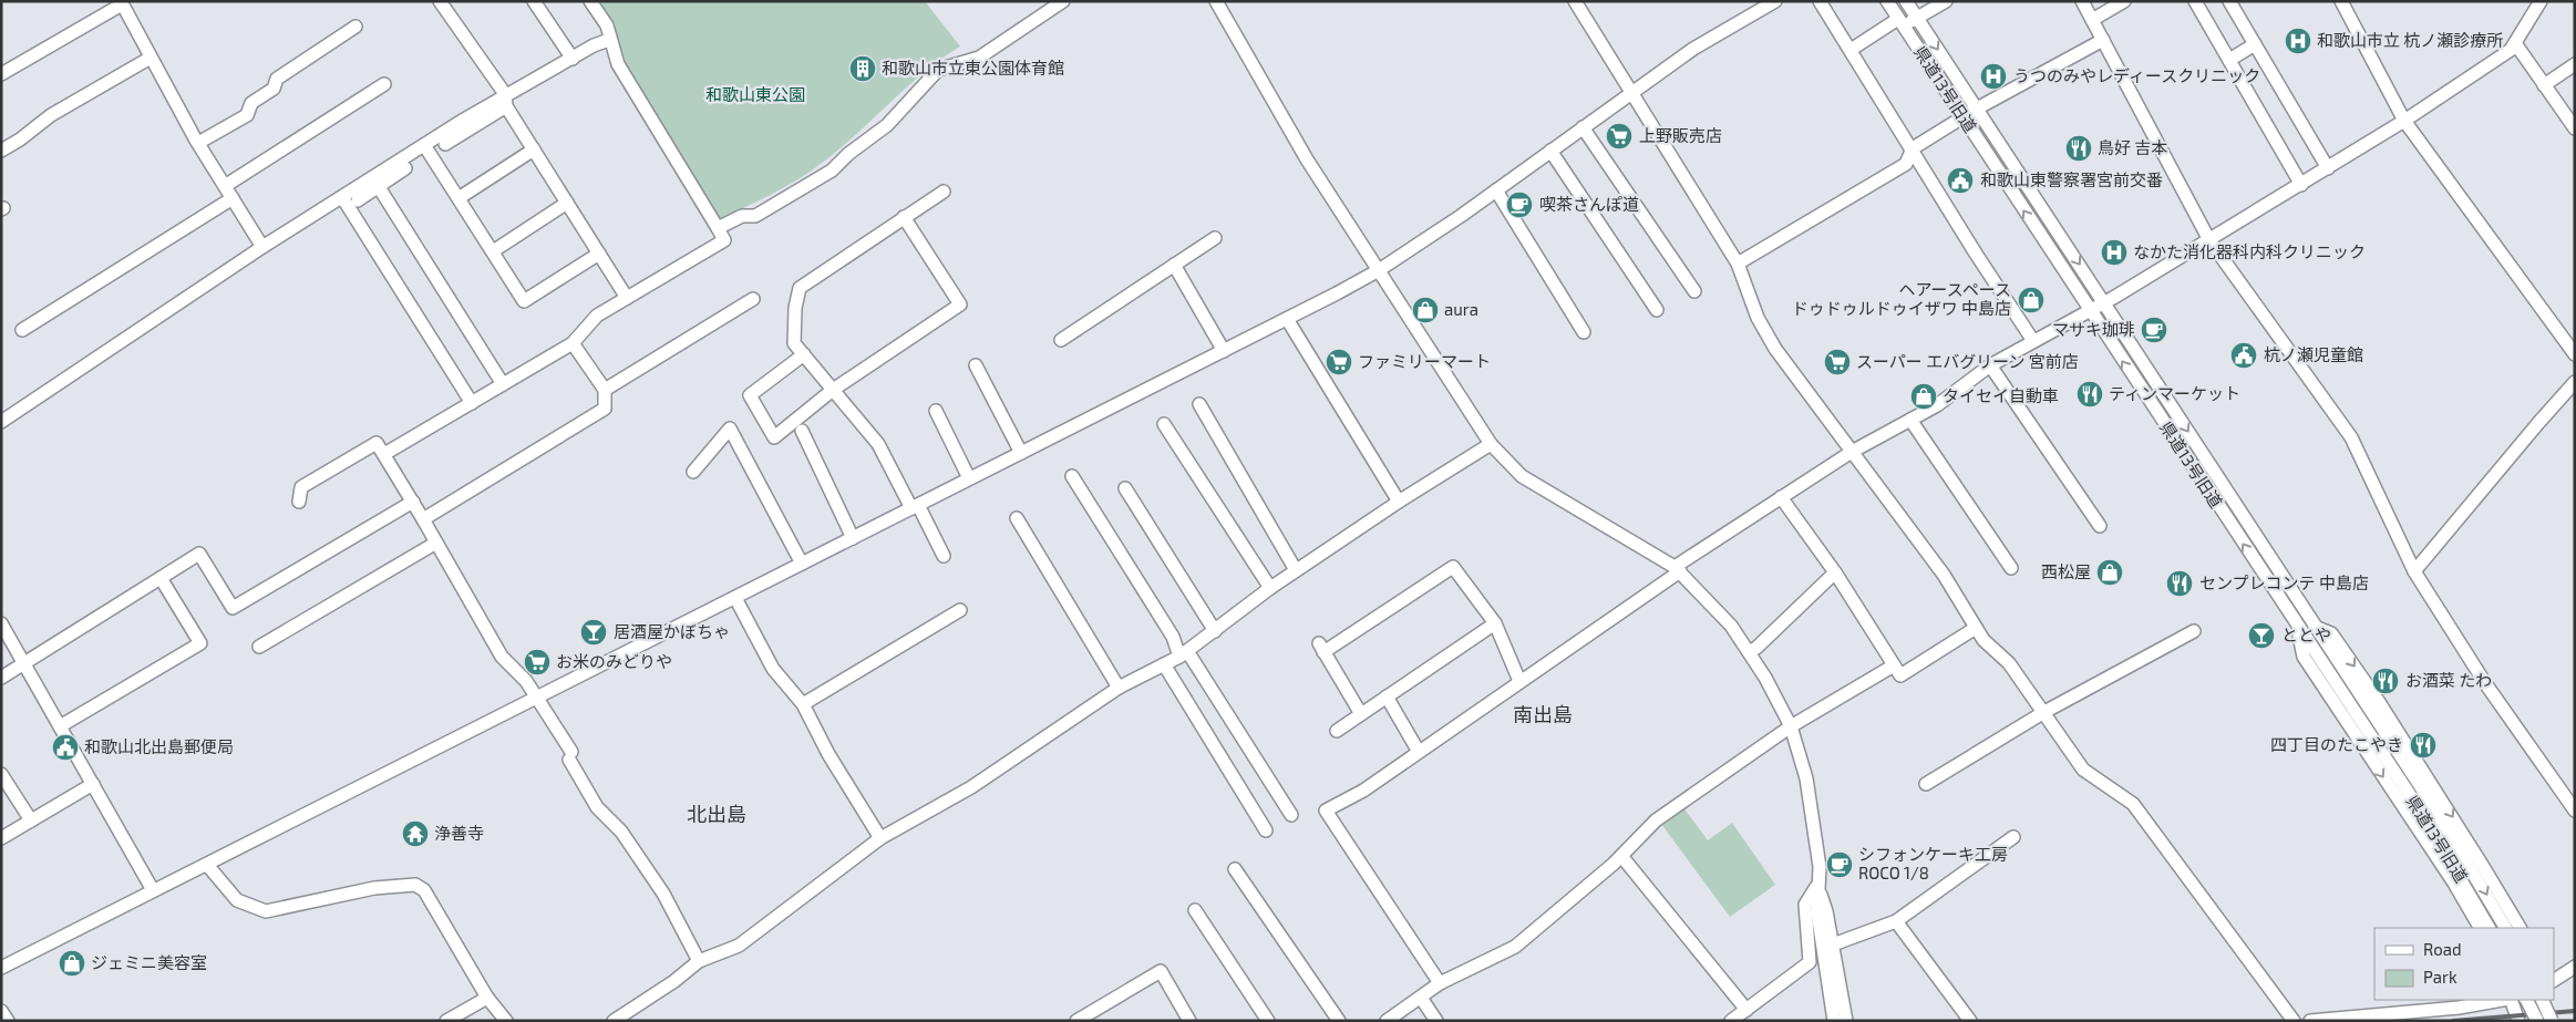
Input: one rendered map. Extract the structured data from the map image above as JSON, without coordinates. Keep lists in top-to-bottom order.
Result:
{
  "streets": {
    "street": ["県道13号旧道"]
  },
  "districts": ["南出島", "北出島"],
  "parks": ["和歌山東公園"],
  "places": {
    "hospital": ["和歌山市立 杭ノ瀬診療所", "うつのみやレディースクリニック", "なかた消化器科内科クリニック"],
    "building": ["和歌山市立東公園体育館"],
    "supermarket": [
      "上野販売店",
      "ファミリーマート",
      "スーパー エバグリーン 宮前店",
      "お米のみどりや"
    ],
    "restaurant": [
      "鳥好 吉本",
      "ティンマーケット",
      "センプレコンテ 中島店",
      "お酒菜 たわ",
      "四丁目のたこやき"
    ],
    "public building": ["和歌山東警察署宮前交番", "杭ノ瀬児童館", "和歌山北出島郵便局"],
    "cafe": ["喫茶さんぽ道", "マサキ珈琲", "シフォンケーキ工房 ROCO 1/8"],
    "shop": [
      "ヘアースペース ドゥドゥルドゥイザワ 中島店",
      "aura",
      "タイセイ自動車",
      "西松屋",
      "ジェミニ美容室"
    ],
    "bar": ["居酒屋かぼちゃ", "ととや"],
    "temple": ["浄善寺"]
  },
  "legend": ["Road", "Park"]
}
